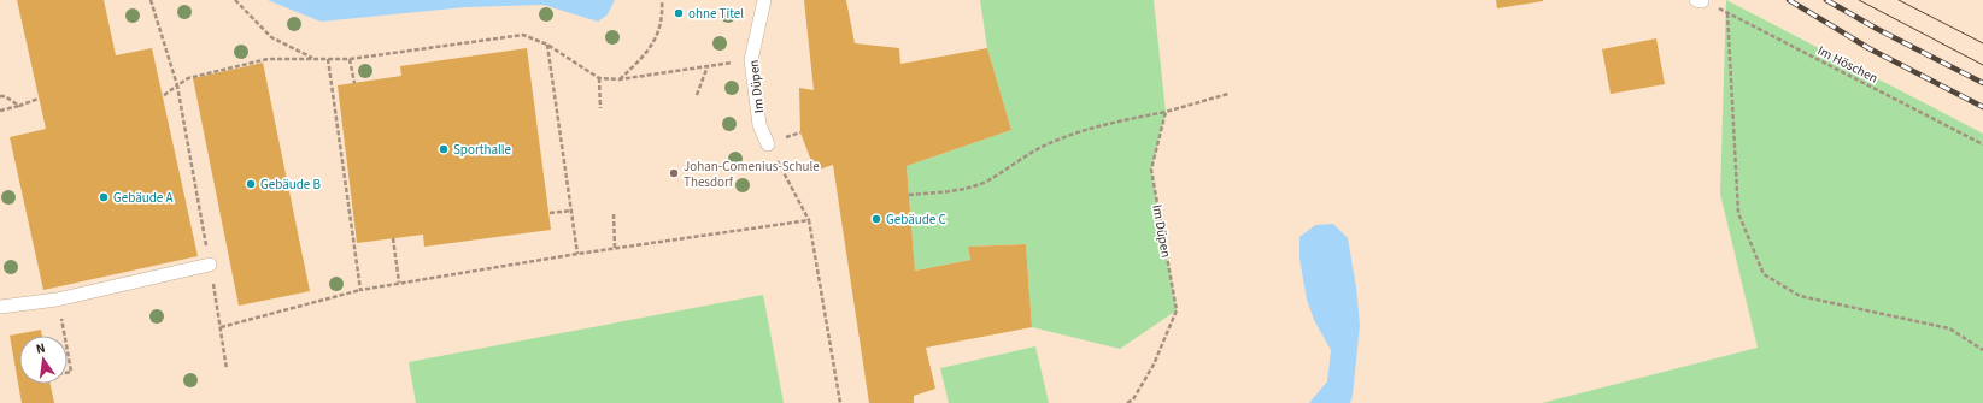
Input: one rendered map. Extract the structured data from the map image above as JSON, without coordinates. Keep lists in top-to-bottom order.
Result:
{
  "streets": {
    "lane": ["Im Düpen"],
    "path": ["Im Höschen"]
  },
  "places": [
    "ohne Titel",
    "Sporthalle",
    "Johan-Comenius-Schule Thesdorf",
    "Gebäude B",
    "Gebäude A",
    "Gebäude C"
  ],
  "north": "top"
}
